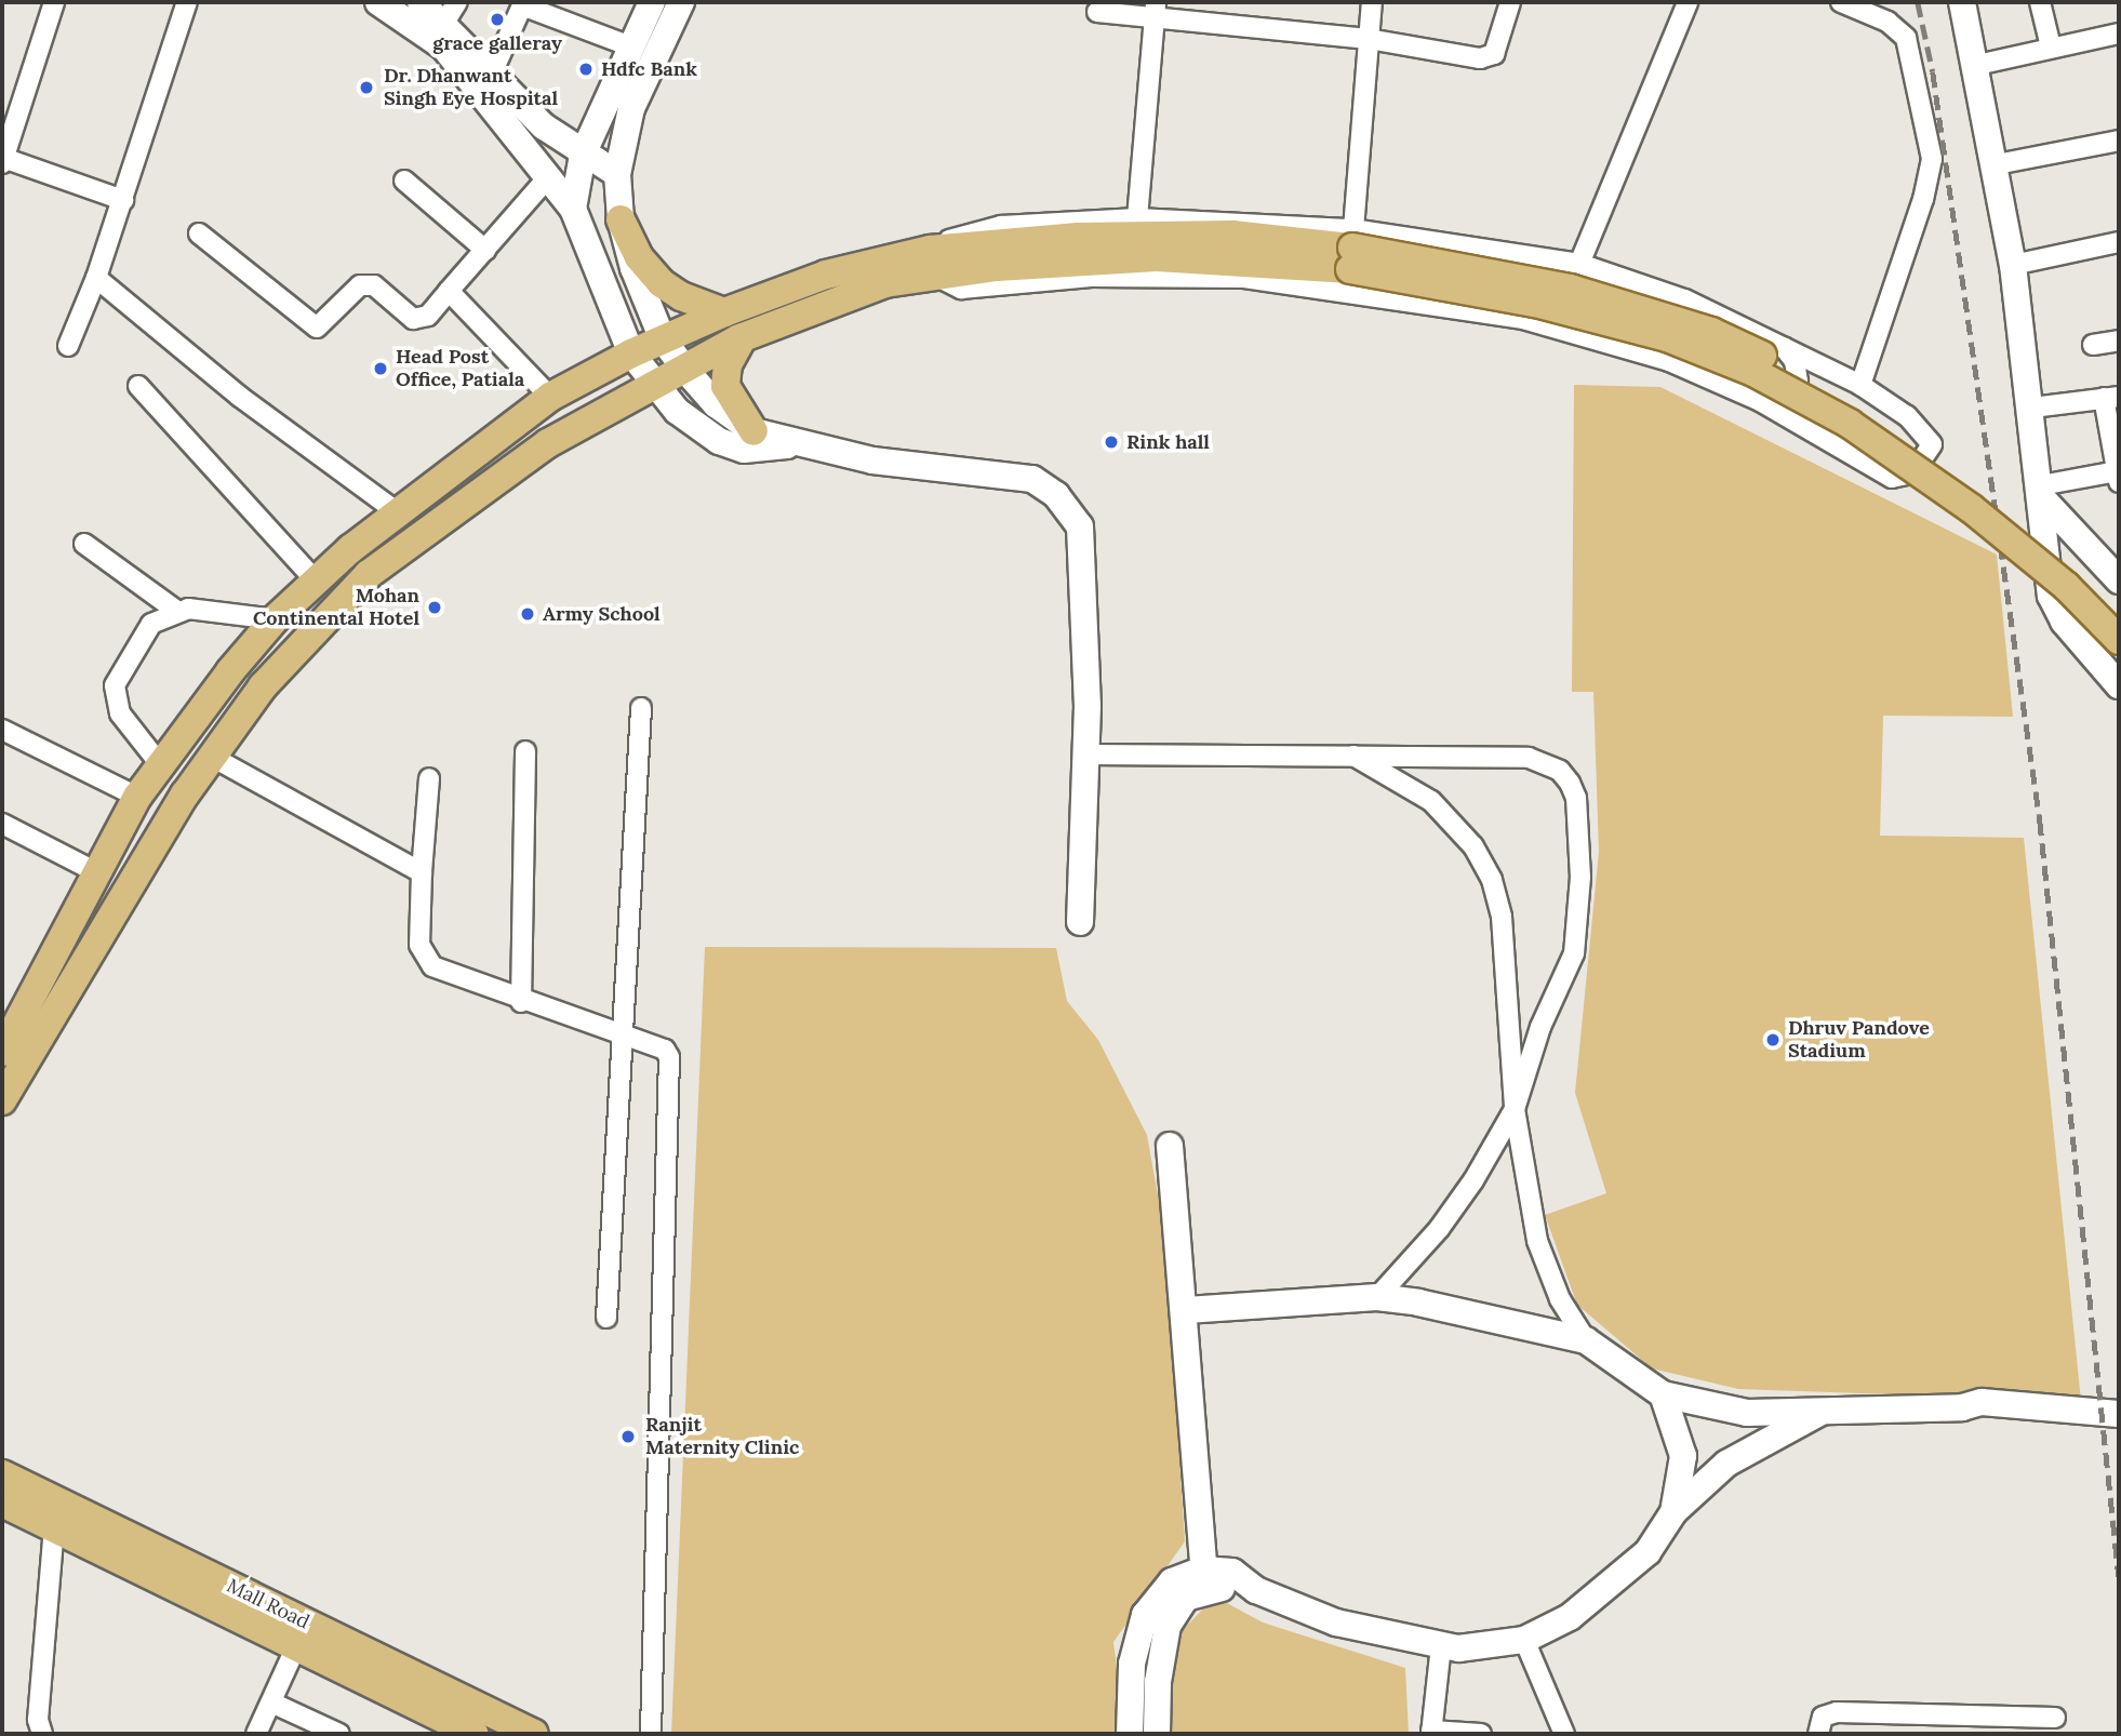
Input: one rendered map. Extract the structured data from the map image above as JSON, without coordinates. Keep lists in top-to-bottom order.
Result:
{
  "streets": {
    "main road": ["Mall Road"]
  },
  "places": [
    "grace galleray",
    "Hdfc Bank",
    "Dr. Dhanwant Singh Eye Hospital",
    "Head Post Office, Patiala",
    "Rink hall",
    "Mohan Continental Hotel",
    "Army School",
    "Dhruv Pandove Stadium",
    "Ranjit Maternity Clinic"
  ]
}
